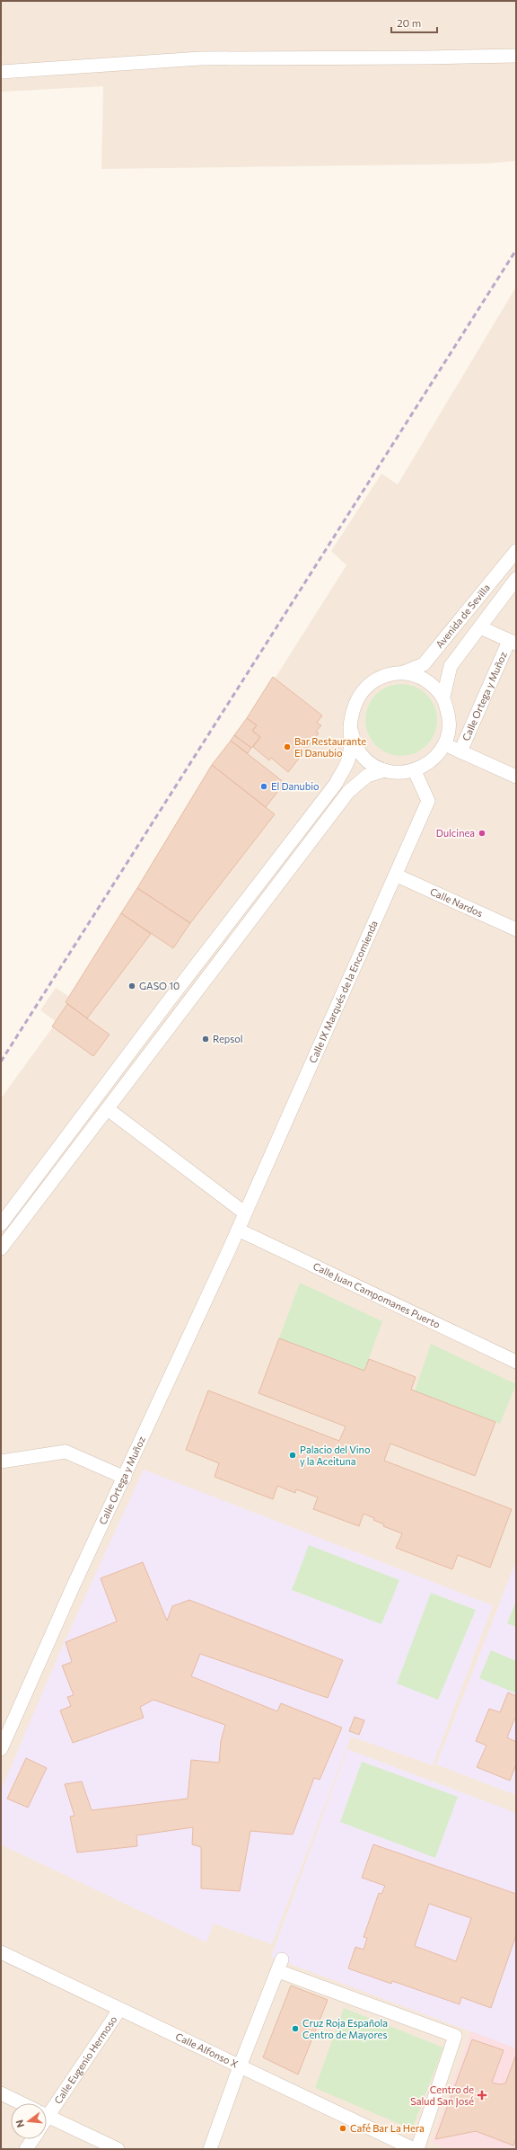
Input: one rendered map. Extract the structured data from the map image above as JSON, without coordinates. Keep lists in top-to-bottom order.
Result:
{
  "streets": {
    "street": [
      "Avenida de Sevilla",
      "Calle Ortega y Muñoz",
      "Calle Nardos",
      "Calle IX Marqués de la Encomienda",
      "Calle Juan Campomanes Puerto",
      "Calle Alfonso X",
      "Calle Eugenio Hermoso"
    ]
  },
  "crossings": [
    ["Avenida de Sevilla", "Calle IX Marqués de la Encomienda"],
    ["Calle Ortega y Muñoz", "Calle IX Marqués de la Encomienda"],
    ["Calle Ortega y Muñoz", "Calle Juan Campomanes Puerto"],
    ["Calle Nardos", "Calle IX Marqués de la Encomienda"],
    ["Calle Alfonso X", "Calle Eugenio Hermoso"]
  ],
  "places": {
    "other": [
      "Bar Restaurante El Danubio",
      "El Danubio",
      "Dulcinea",
      "GASO 10",
      "Repsol",
      "Palacio del Vino y la Aceituna",
      "Cruz Roja Española Centro de Mayores",
      "Café Bar La Hera"
    ],
    "health": ["Centro de Salud San José"]
  },
  "scale_bar": "20 m",
  "north": "left"
}
